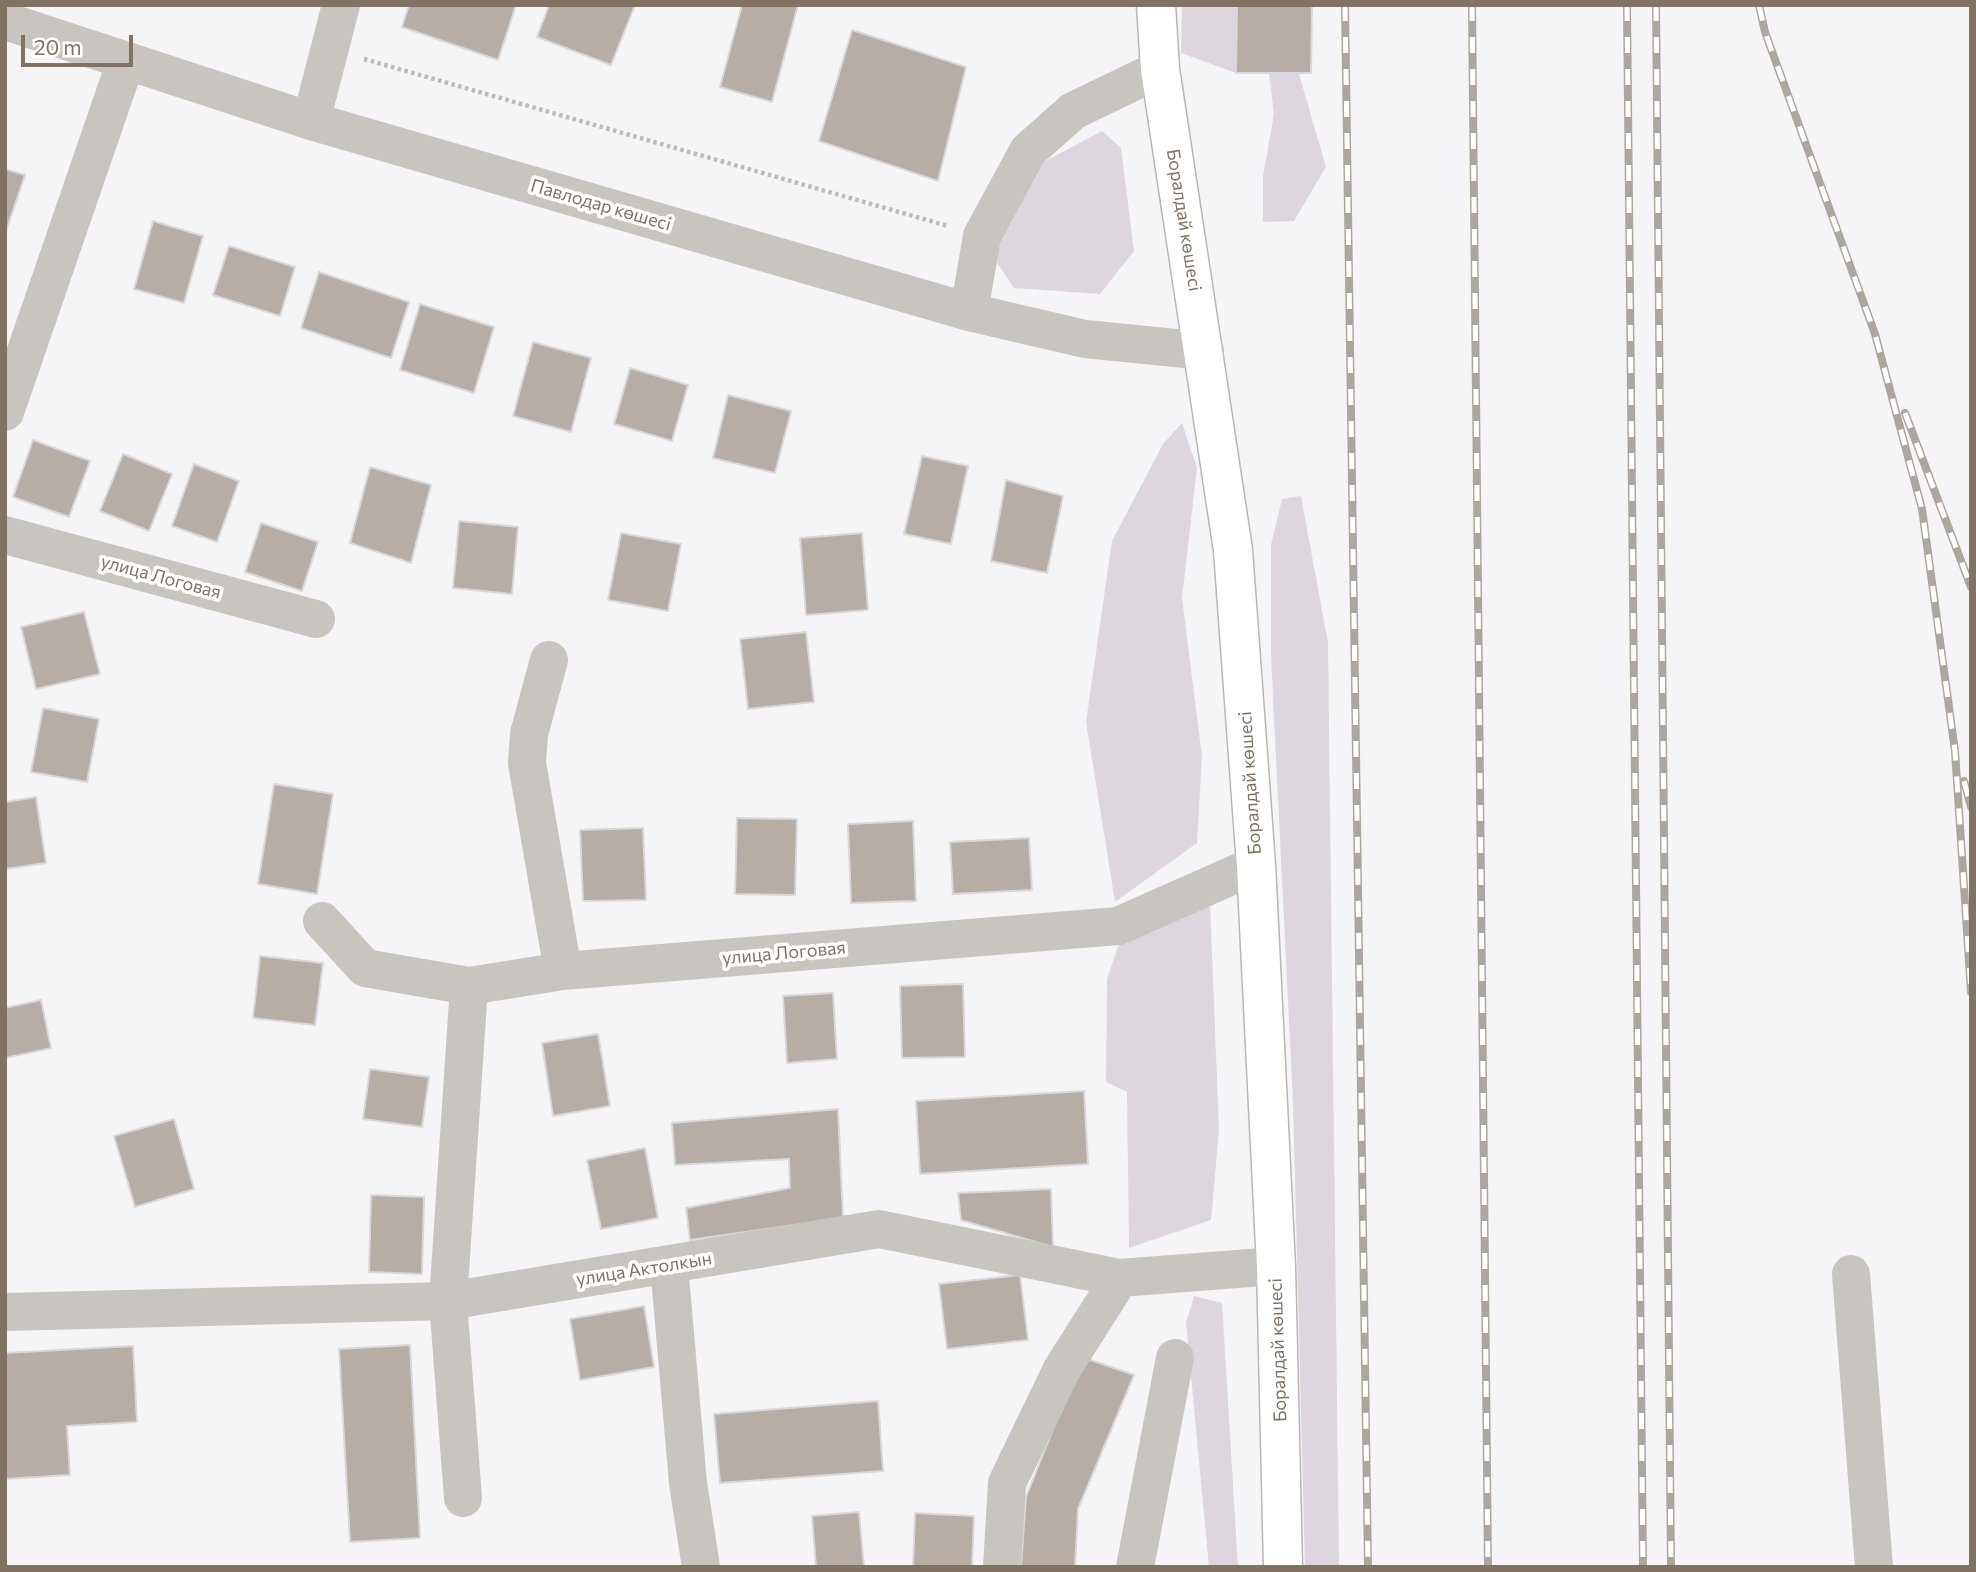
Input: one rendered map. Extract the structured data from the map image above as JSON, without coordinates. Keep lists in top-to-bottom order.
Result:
{
  "streets": {
    "main road": ["Боралдай көшесі"],
    "street": ["Павлодар көшесі", "улица Логовая", "улица Актолкын"]
  },
  "crossings": [
    ["Павлодар көшесі", "Боралдай көшесі"],
    ["Боралдай көшесі", "улица Логовая"],
    ["Боралдай көшесі", "улица Актолкын"]
  ],
  "scale_bar": "20 m"
}
